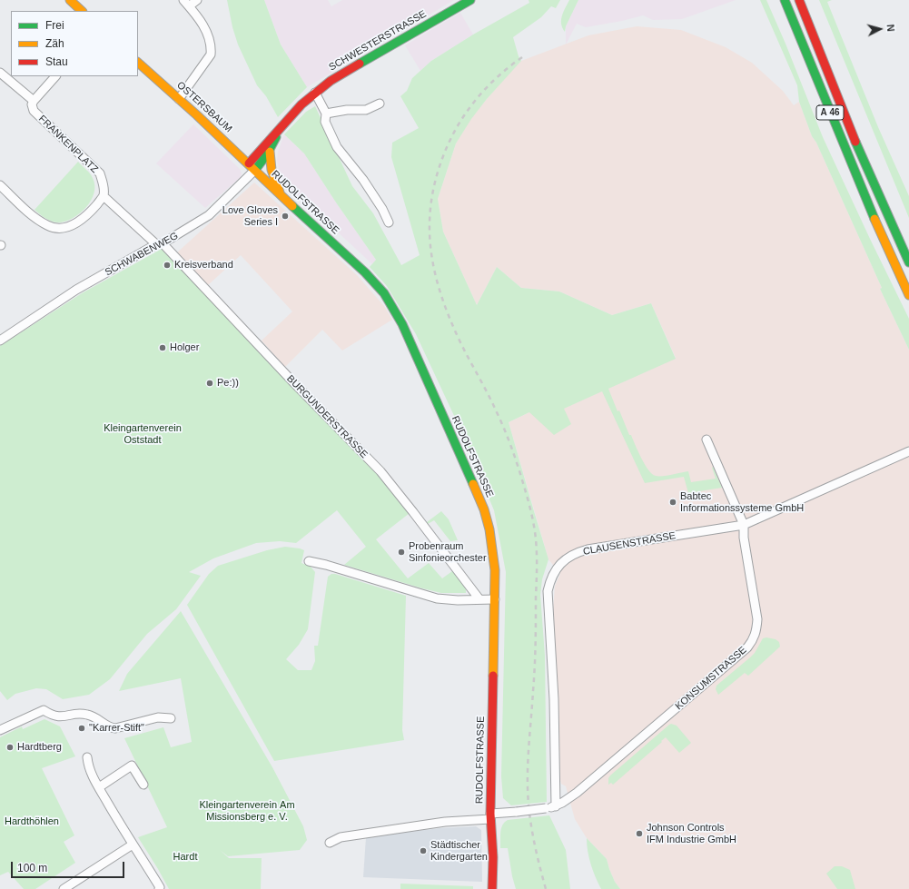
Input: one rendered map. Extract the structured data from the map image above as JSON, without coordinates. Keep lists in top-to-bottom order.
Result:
{
  "streets": {
    "main road": [
      "SCHWESTERSTRASSE",
      "OSTERSBAUM",
      "A 46",
      "RUDOLFSTRASSE"
    ],
    "street": [
      "FRANKENPLATZ",
      "SCHWABENWEG",
      "BURGUNDERSTRASSE",
      "CLAUSENSTRASSE",
      "KONSUMSTRASSE"
    ]
  },
  "crossings": [
    ["SCHWESTERSTRASSE", "OSTERSBAUM"],
    ["SCHWESTERSTRASSE", "RUDOLFSTRASSE"],
    ["SCHWESTERSTRASSE", "SCHWABENWEG"],
    ["OSTERSBAUM", "RUDOLFSTRASSE"],
    ["OSTERSBAUM", "SCHWABENWEG"],
    ["FRANKENPLATZ", "BURGUNDERSTRASSE"],
    ["RUDOLFSTRASSE", "SCHWABENWEG"],
    ["RUDOLFSTRASSE", "KONSUMSTRASSE"],
    ["SCHWABENWEG", "BURGUNDERSTRASSE"],
    ["CLAUSENSTRASSE", "KONSUMSTRASSE"]
  ],
  "parks": [
    "Kleingartenverein Oststadt",
    "Kleingartenverein Am Missionsberg e. V.",
    "Hardthöhlen",
    "Hardt"
  ],
  "places": [
    "Love Gloves Series I",
    "Kreisverband",
    "Holger",
    "Pe:))",
    "Babtec Informationssysteme GmbH",
    "Probenraum Sinfonieorchester",
    "\"Karrer-Stift\"",
    "Hardtberg",
    "Johnson Controls IFM Industrie GmbH",
    "Städtischer Kindergarten"
  ],
  "legend": ["Frei", "Zäh", "Stau"],
  "scale_bar": "100 m",
  "north": "right"
}
